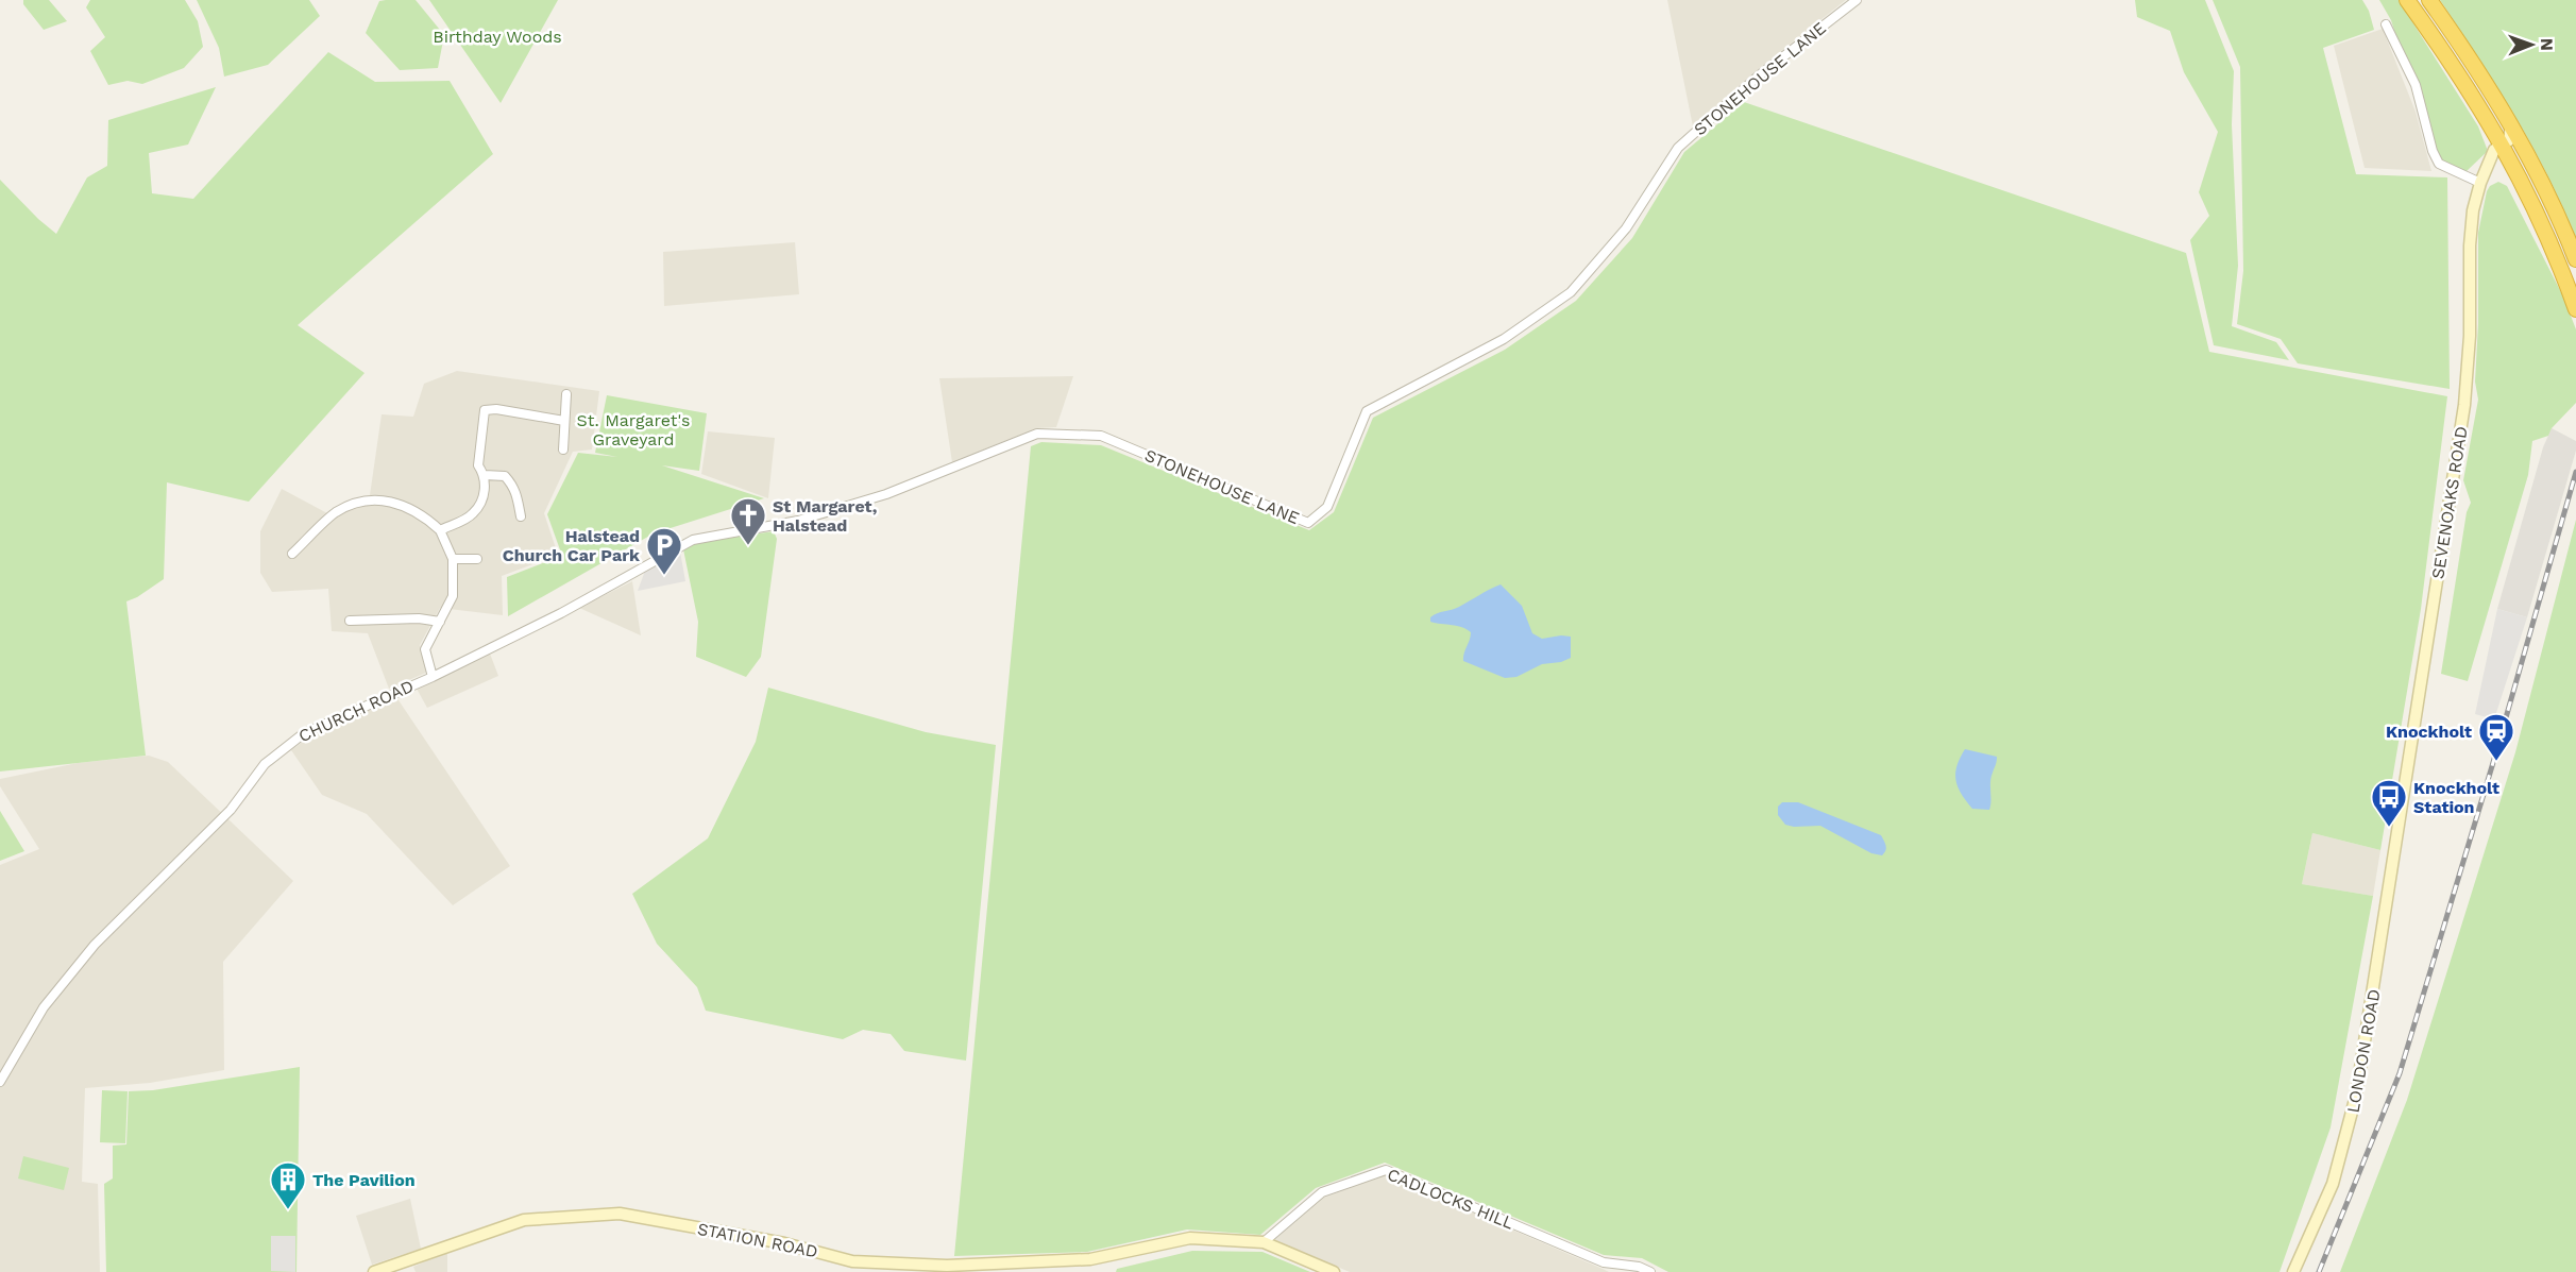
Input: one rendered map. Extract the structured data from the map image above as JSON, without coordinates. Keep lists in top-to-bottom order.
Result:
{
  "streets": {
    "street": [
      "STONEHOUSE LANE",
      "SEVENOAKS ROAD",
      "CHURCH ROAD",
      "LONDON ROAD",
      "CADLOCKS HILL",
      "STATION ROAD"
    ]
  },
  "crossings": [
    ["STONEHOUSE LANE", "CHURCH ROAD"],
    ["SEVENOAKS ROAD", "LONDON ROAD"],
    ["CADLOCKS HILL", "STATION ROAD"]
  ],
  "parks": ["Birthday Woods", "St. Margaret's Graveyard"],
  "places": {
    "church": ["St Margaret, Halstead"],
    "parking": ["Halstead Church Car Park"],
    "station": ["Knockholt"],
    "bus stop": ["Knockholt Station"],
    "building": ["The Pavilion"]
  },
  "north": "right"
}
